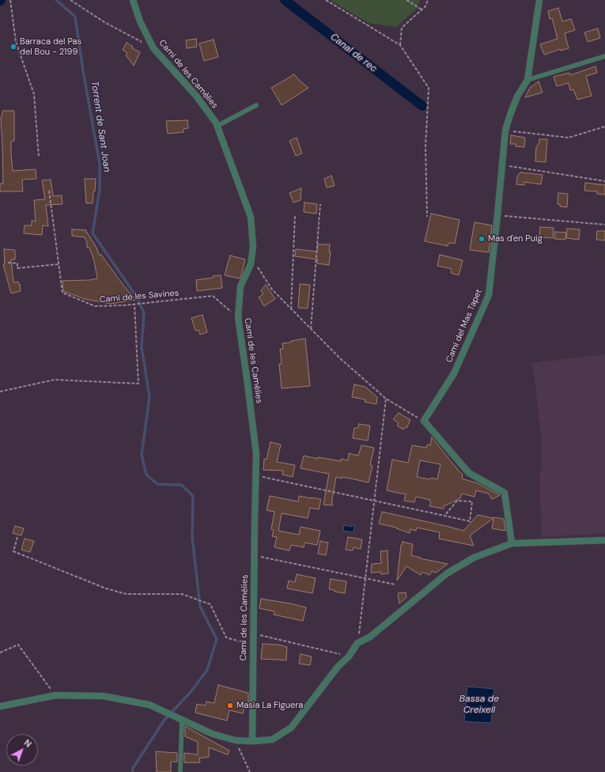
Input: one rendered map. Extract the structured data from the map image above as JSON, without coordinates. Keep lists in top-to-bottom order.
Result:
{
  "streets": {
    "street": ["Camí de les Camèlies", "Camí del Mas Tapet"],
    "path": ["Camí de les Savines"]
  },
  "crossings": [
    ["Camí de les Camèlies", "Camí de les Savines"]
  ],
  "water": ["Canal de rec", "Torrent de Sant Joan", "Bassa de Creixell"],
  "places": ["Barraca del Pas del Bou - 2199", "Mas d'en Puig", "Masia La Figuera"],
  "north": "top right"
}
